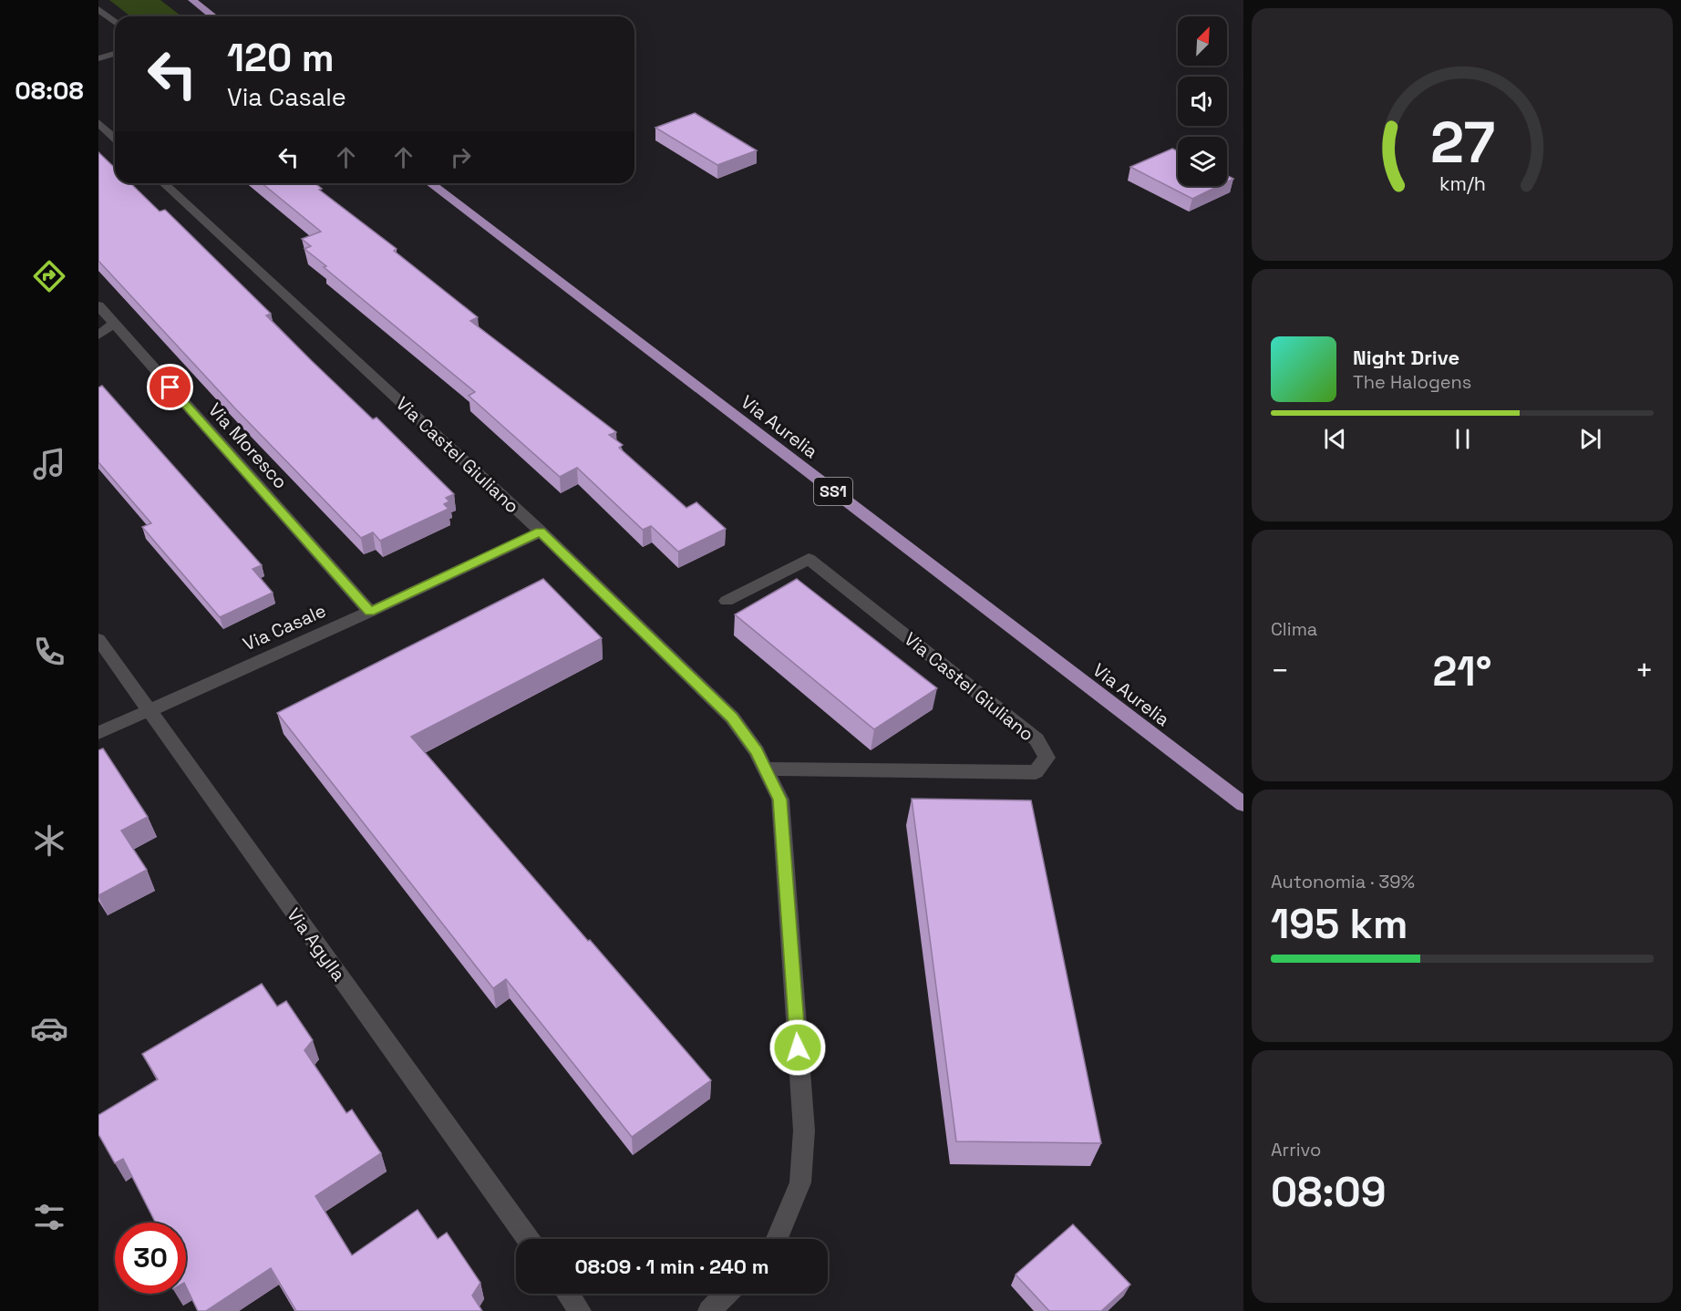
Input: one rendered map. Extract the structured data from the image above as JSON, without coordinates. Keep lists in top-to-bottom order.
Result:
{
  "streets": {
    "main road": ["Via Aurelia", "SS1"],
    "street": [
      "Via Moresco",
      "Via Castel Giuliano",
      "Via Casale",
      "Via Agylla"
    ]
  },
  "crossings": [
    ["Via Moresco", "Via Casale"],
    ["Via Castel Giuliano", "Via Casale"],
    ["Via Casale", "Via Agylla"]
  ],
  "north": "top right",
  "page": {
    "tabs": "08:08",
    "turn": ["120 m", "Via Casale"],
    "song": ["Night Drive", "The Halogens"],
    "tile": [
      "Clima",
      ["Autonomia · 39%", "195 km"],
      ["Arrivo", "08:09"]
    ],
    "heat": ["−", "21°", "+"],
    "limit": "30",
    "trip": "08:09 · 1 min · 240 m",
    "gauge": ["27", "km/h"]
  }
}
